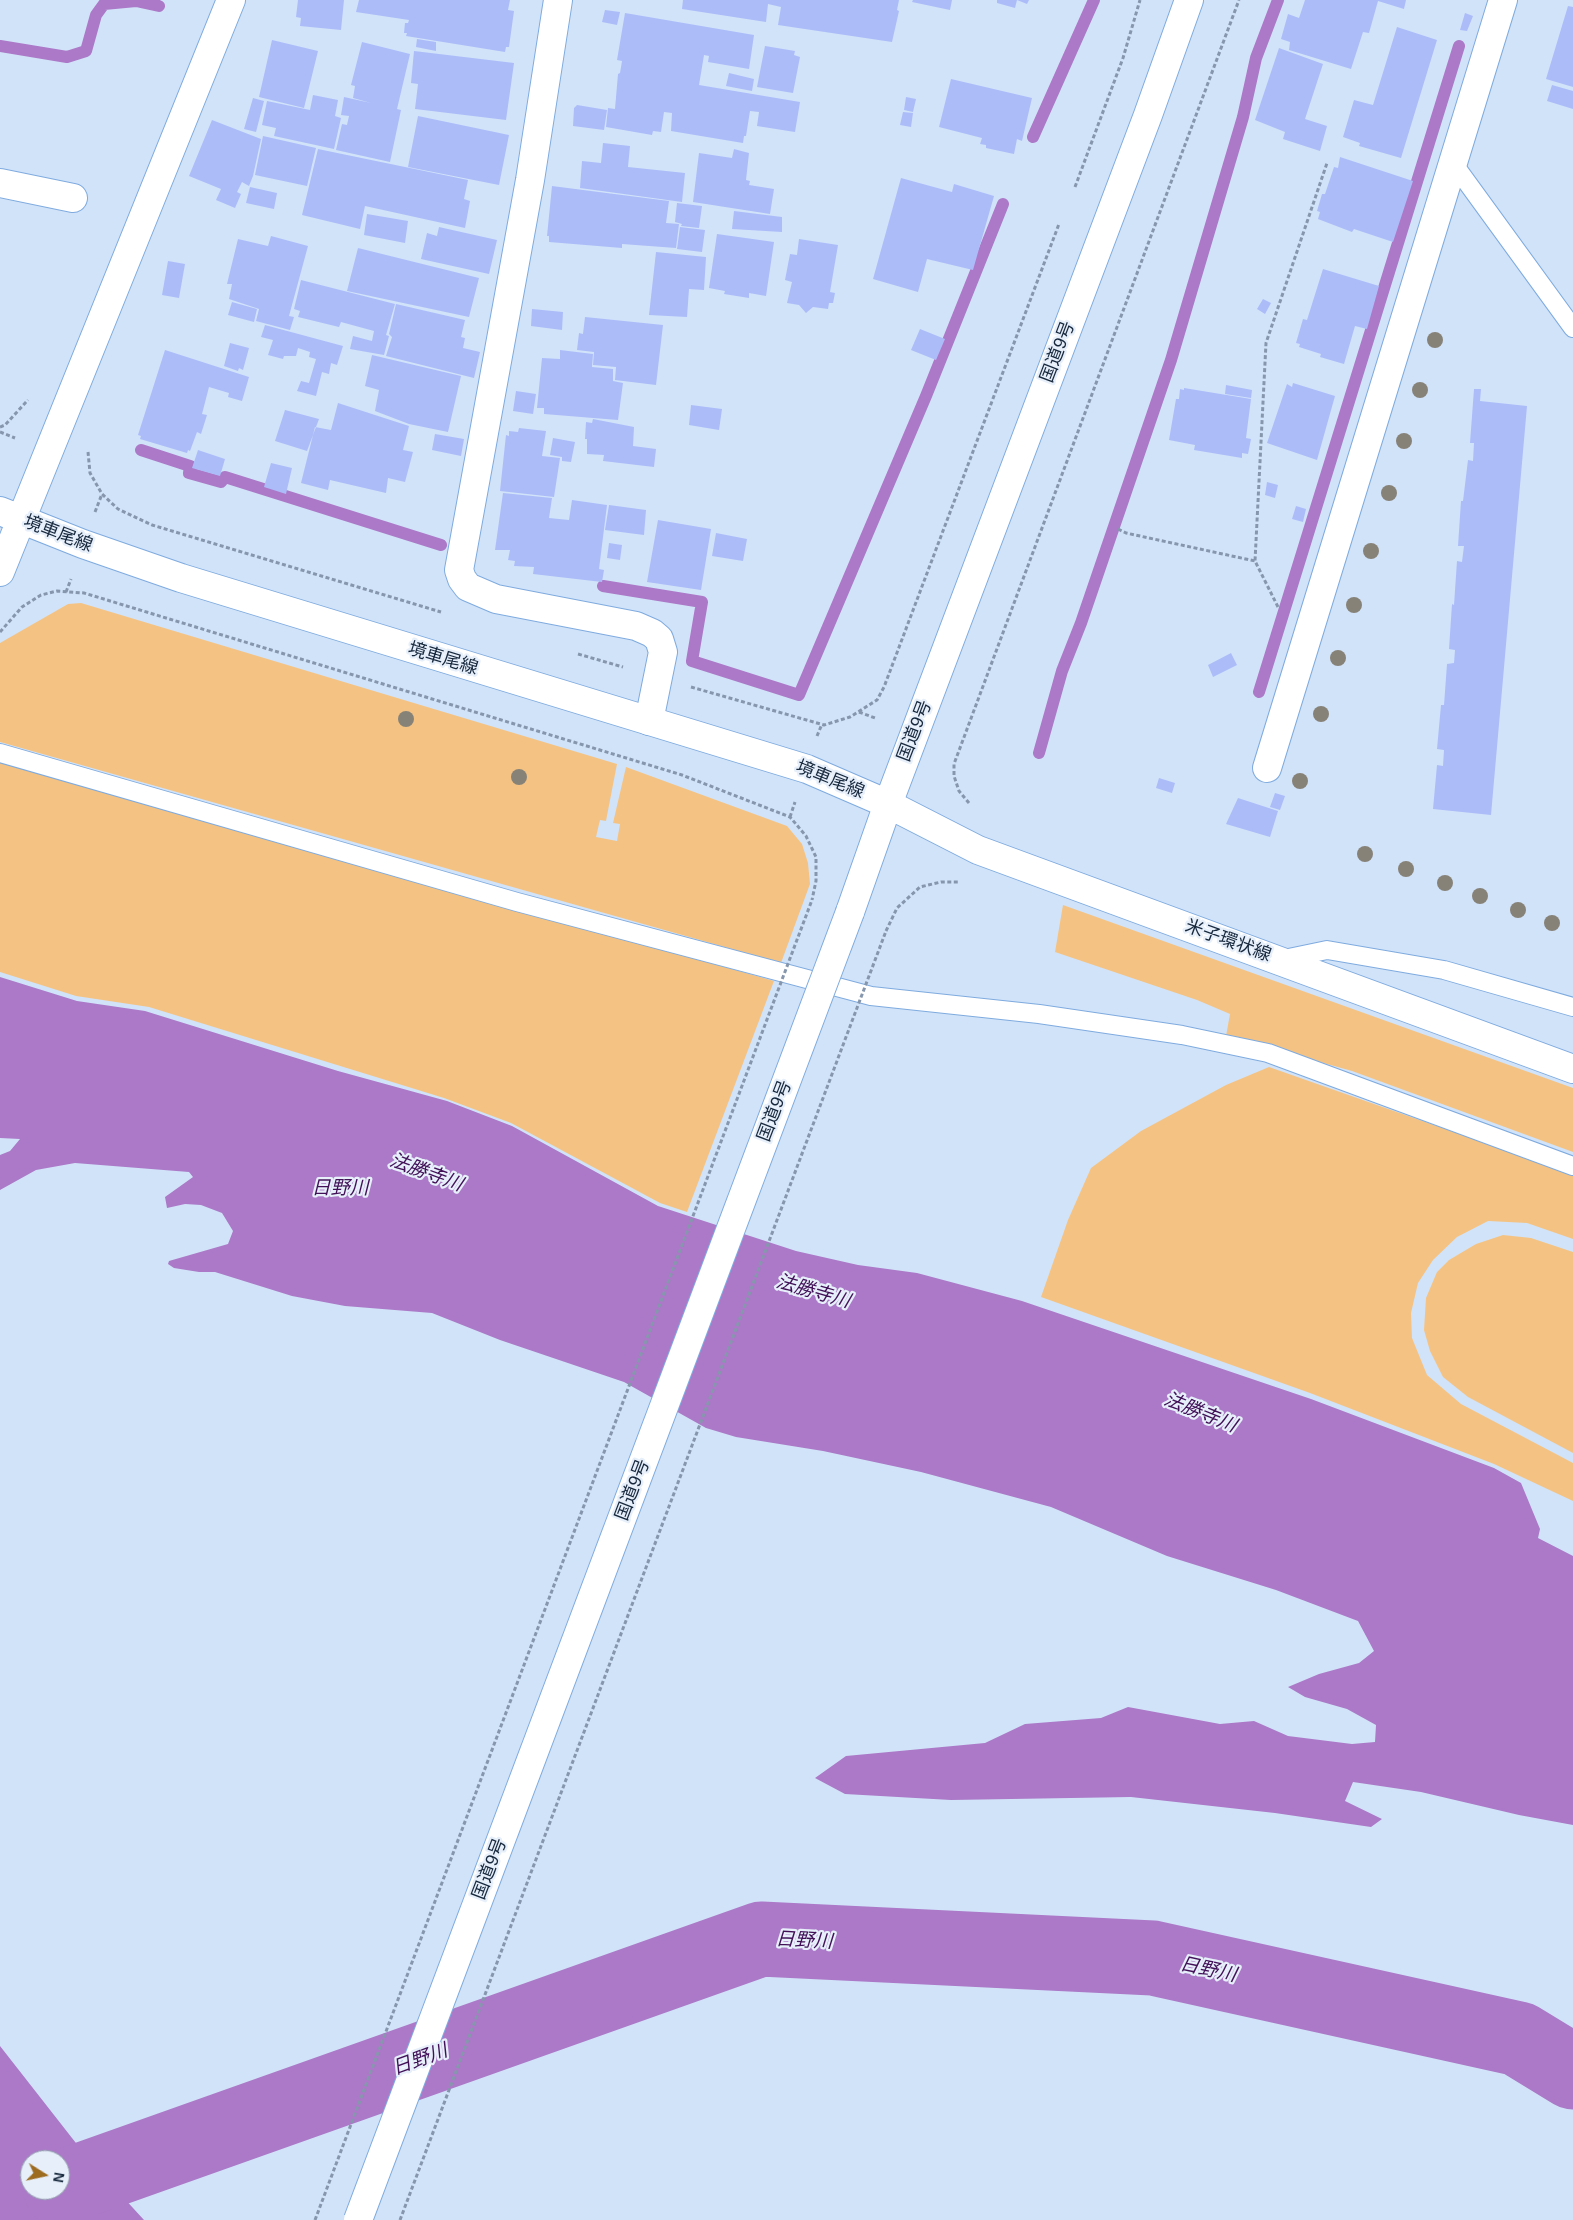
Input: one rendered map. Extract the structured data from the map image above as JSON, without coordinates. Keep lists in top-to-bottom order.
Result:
{
  "streets": {
    "main road": ["国道9号", "境車尾線", "米子環状線"]
  },
  "crossings": [
    ["国道9号", "境車尾線"],
    ["国道9号", "米子環状線"],
    ["境車尾線", "米子環状線"]
  ],
  "water": ["法勝寺川", "日野川"],
  "north": "right"
}
